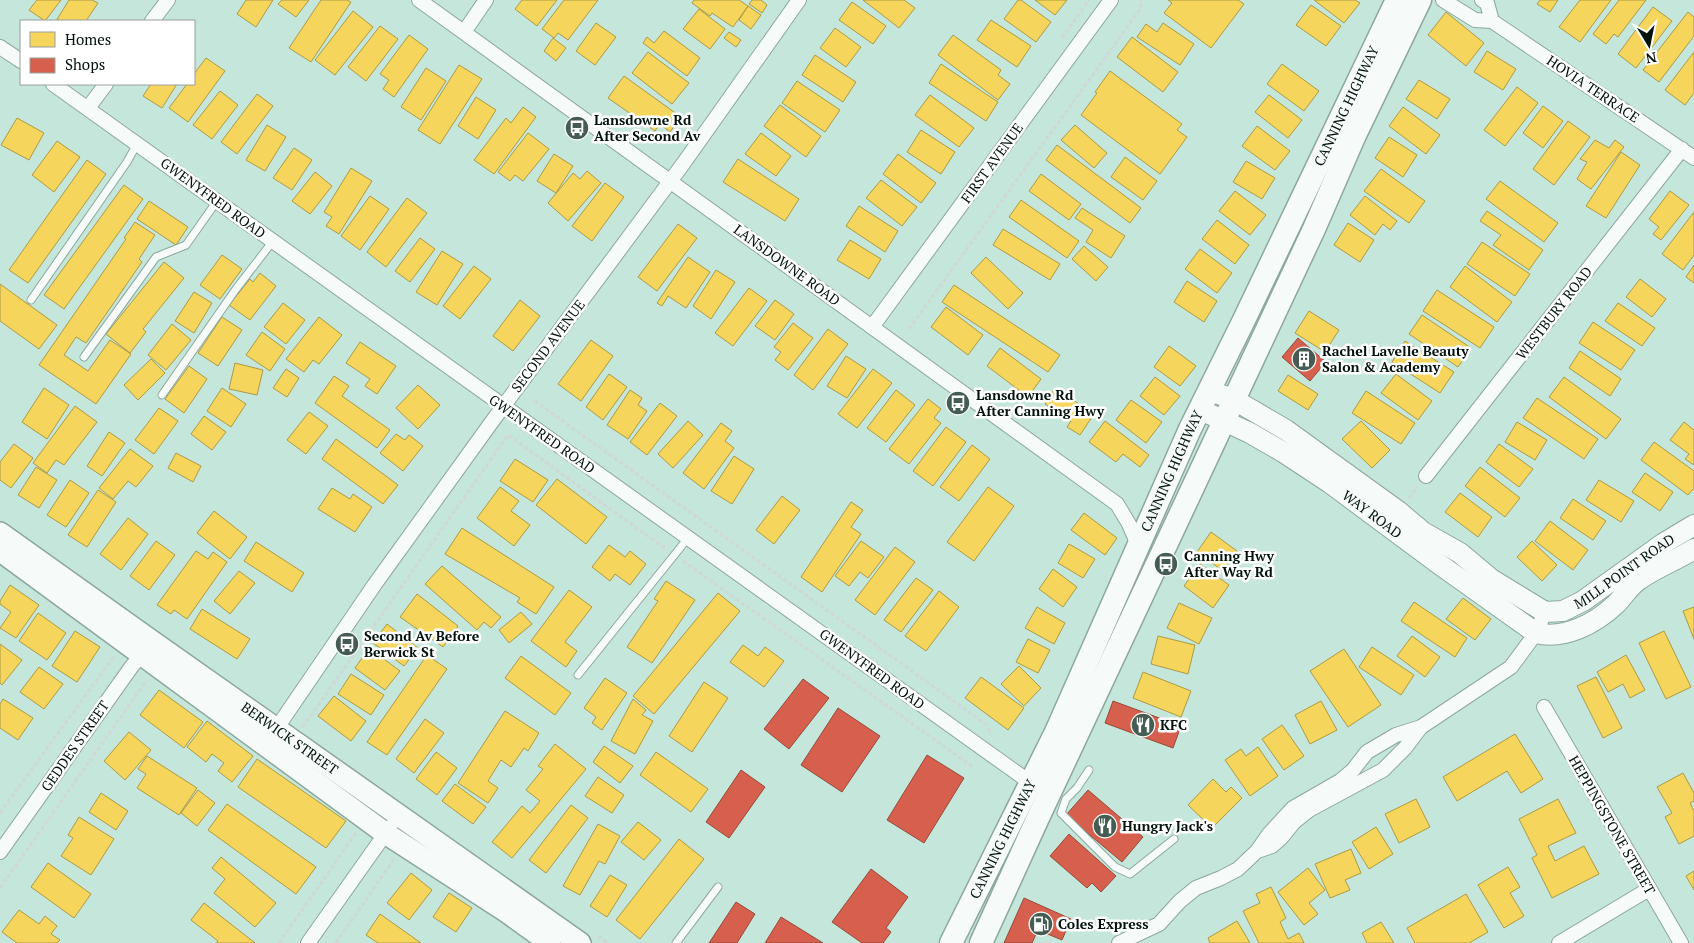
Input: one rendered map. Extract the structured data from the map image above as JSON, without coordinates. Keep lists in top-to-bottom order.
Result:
{
  "streets": {
    "highway": ["CANNING HIGHWAY"],
    "main road": ["WAY ROAD", "MILL POINT ROAD", "BERWICK STREET"],
    "street": [
      "HOVIA TERRACE",
      "FIRST AVENUE",
      "GWENYFRED ROAD",
      "LANSDOWNE ROAD",
      "WESTBURY ROAD",
      "SECOND AVENUE",
      "GEDDES STREET",
      "HEPPINGSTONE STREET"
    ]
  },
  "crossings": [
    ["HOVIA TERRACE", "WESTBURY ROAD"],
    ["CANNING HIGHWAY", "GWENYFRED ROAD"],
    ["CANNING HIGHWAY", "LANSDOWNE ROAD"],
    ["CANNING HIGHWAY", "WAY ROAD"],
    ["FIRST AVENUE", "LANSDOWNE ROAD"],
    ["GWENYFRED ROAD", "SECOND AVENUE"],
    ["LANSDOWNE ROAD", "SECOND AVENUE"],
    ["SECOND AVENUE", "BERWICK STREET"],
    ["WAY ROAD", "MILL POINT ROAD"],
    ["BERWICK STREET", "GEDDES STREET"]
  ],
  "places": {
    "bus stop": [
      "Lansdowne Rd After Second Av",
      "Lansdowne Rd After Canning Hwy",
      "Canning Hwy After Way Rd",
      "Second Av Before Berwick St"
    ],
    "building": ["Rachel Lavelle Beauty Salon & Academy"],
    "restaurant": ["KFC", "Hungry Jack's"],
    "fuel station": ["Coles Express"]
  },
  "legend": ["Homes", "Shops"],
  "north": "bottom"
}
